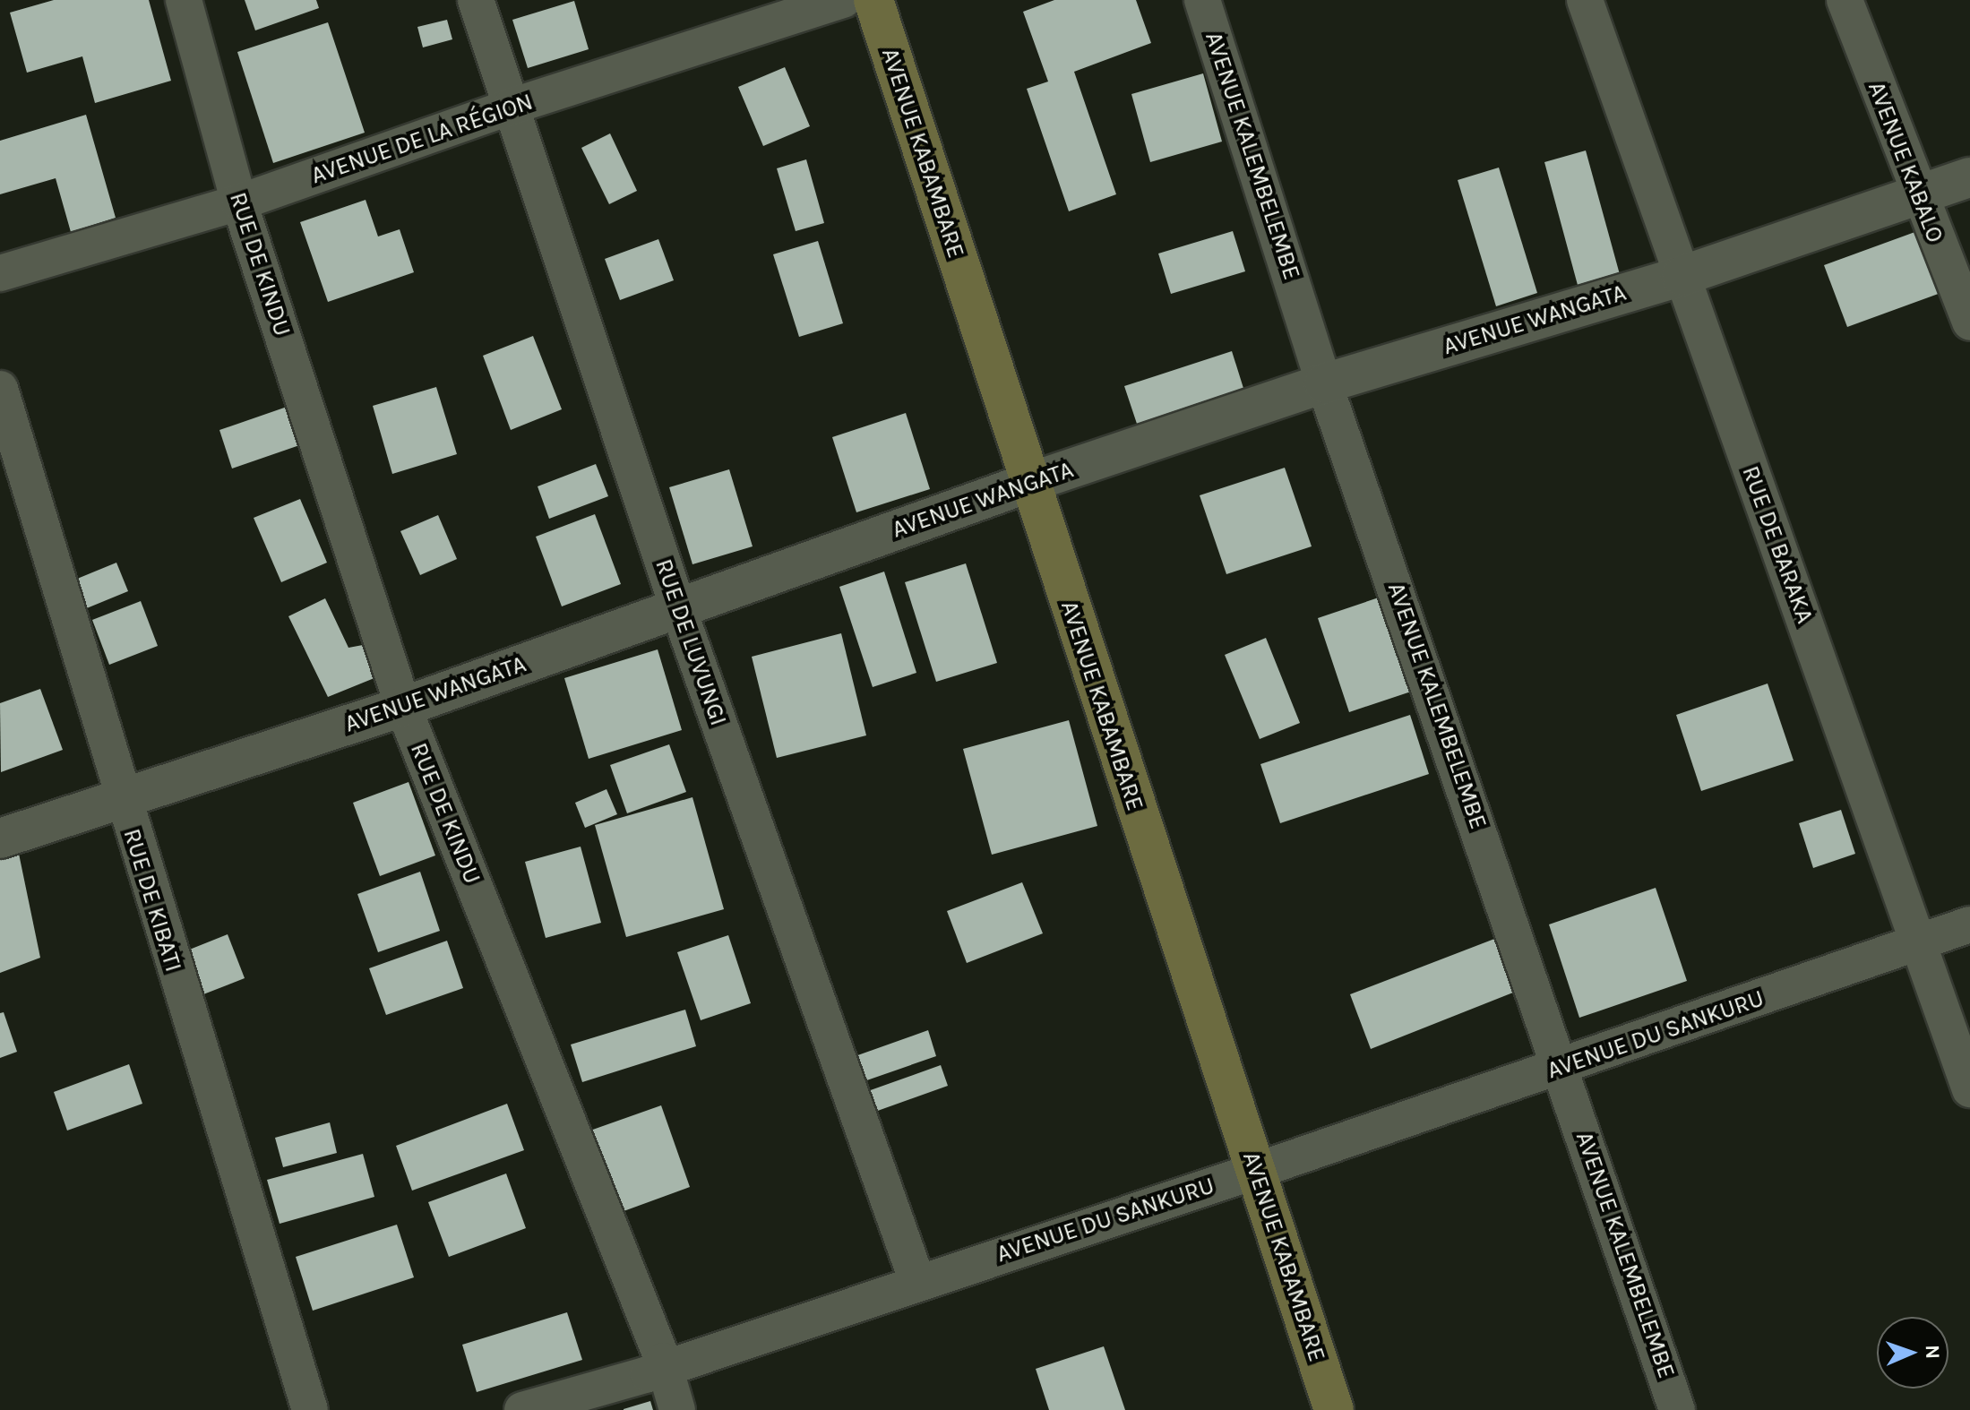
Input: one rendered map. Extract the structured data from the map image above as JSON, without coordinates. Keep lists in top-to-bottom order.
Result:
{
  "streets": {
    "main road": ["AVENUE KABAMBARE"],
    "street": [
      "AVENUE DE LA RÉGION",
      "AVENUE KALEMBELEMBE",
      "AVENUE KABALO",
      "RUE DE KINDU",
      "AVENUE WANGATA",
      "RUE DE BARAKA",
      "RUE DE LUVUNGI",
      "RUE DE KIBATI",
      "AVENUE DU SANKURU"
    ]
  },
  "crossings": [
    ["AVENUE DE LA RÉGION", "RUE DE KINDU"],
    ["AVENUE DE LA RÉGION", "RUE DE LUVUNGI"],
    ["AVENUE KABAMBARE", "AVENUE WANGATA"],
    ["AVENUE KABAMBARE", "AVENUE DU SANKURU"],
    ["AVENUE KALEMBELEMBE", "AVENUE WANGATA"],
    ["AVENUE KALEMBELEMBE", "AVENUE DU SANKURU"],
    ["AVENUE KABALO", "AVENUE WANGATA"],
    ["RUE DE KINDU", "AVENUE WANGATA"],
    ["RUE DE KINDU", "AVENUE DU SANKURU"],
    ["AVENUE WANGATA", "RUE DE BARAKA"],
    ["AVENUE WANGATA", "RUE DE LUVUNGI"],
    ["AVENUE WANGATA", "RUE DE KIBATI"],
    ["RUE DE BARAKA", "AVENUE DU SANKURU"],
    ["RUE DE LUVUNGI", "AVENUE DU SANKURU"]
  ],
  "north": "right"
}
